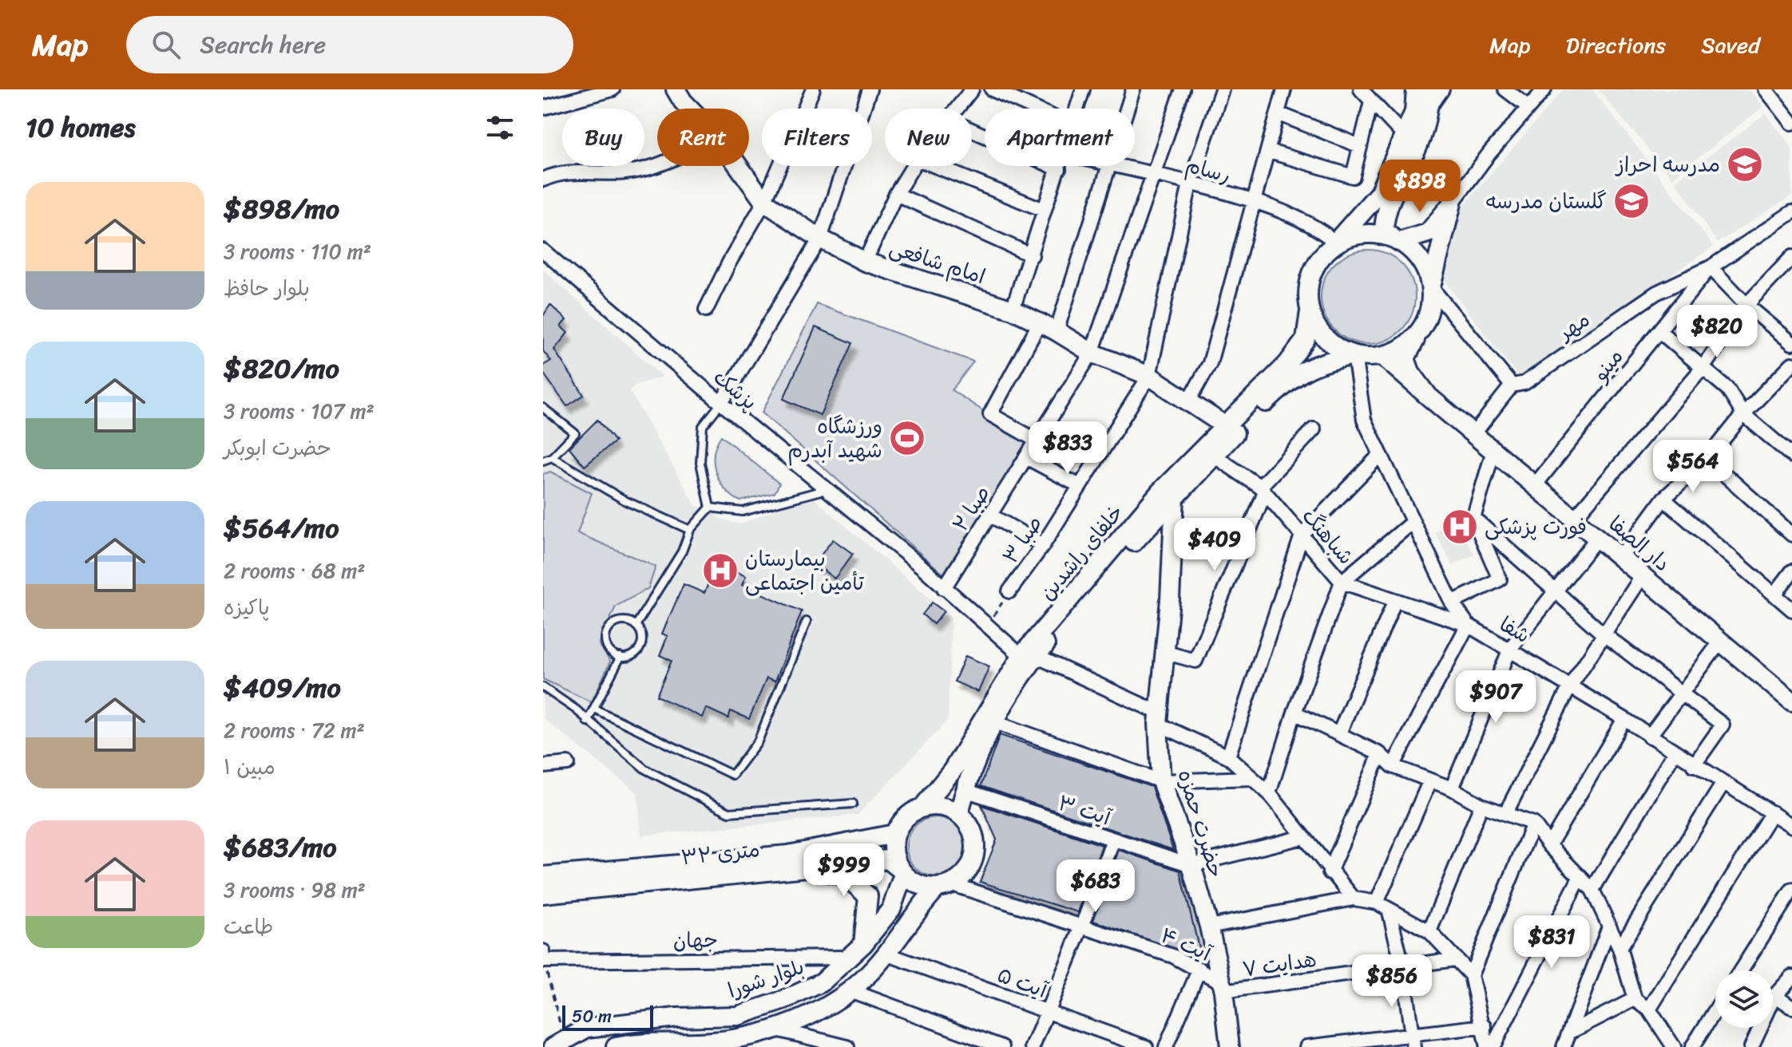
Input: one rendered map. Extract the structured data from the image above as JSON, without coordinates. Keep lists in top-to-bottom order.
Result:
{
  "streets": {
    "main road": [
      "امام شافعی",
      "دار الصفا",
      "خلفای راشدین",
      "حضرت حمزه",
      "۳۲ متری",
      "بلوار شورا"
    ],
    "street": [
      "رسام",
      "مهر",
      "مینو",
      "پزشک",
      "صبا ۲",
      "شباهنگ",
      "صبا ۳",
      "شفا",
      "آیت ۳",
      "جهان",
      "آیت ۴",
      "هدایت ۷",
      "آیت ۵"
    ]
  },
  "crossings": [
    ["رسام", "صبا ۲"],
    ["رسام", "خلفای راشدین"],
    ["رسام", "شفا"],
    ["امام شافعی", "صبا ۲"],
    ["امام شافعی", "صبا ۳"],
    ["امام شافعی", "خلفای راشدین"],
    ["مهر", "مینو"],
    ["مهر", "دار الصفا"],
    ["مینو", "دار الصفا"],
    ["پزشک", "صبا ۲"],
    ["پزشک", "صبا ۳"],
    ["پزشک", "خلفای راشدین"],
    ["پزشک", "حضرت حمزه"],
    ["شباهنگ", "خلفای راشدین"],
    ["شباهنگ", "شفا"],
    ["خلفای راشدین", "شفا"],
    ["خلفای راشدین", "آیت ۳"],
    ["خلفای راشدین", "حضرت حمزه"],
    ["خلفای راشدین", "۳۲ متری"],
    ["خلفای راشدین", "آیت ۴"],
    ["خلفای راشدین", "بلوار شورا"],
    ["آیت ۳", "حضرت حمزه"],
    ["حضرت حمزه", "آیت ۴"],
    ["حضرت حمزه", "هدایت ۷"],
    ["۳۲ متری", "آیت ۴"],
    ["۳۲ متری", "بلوار شورا"],
    ["جهان", "بلوار شورا"],
    ["آیت ۴", "هدایت ۷"],
    ["آیت ۴", "بلوار شورا"]
  ],
  "places": {
    "school or university": ["مدرسه احراز", "گلستان مدرسه"],
    "sports": ["ورزشگاه شهید آبدرم"],
    "hospital": ["فورت پزشکی", "بیمارستان تأمین اجتماعی"]
  },
  "scale_bar": "50 m",
  "page": {
    "header": "Map",
    "search": "Search here",
    "nav": ["Map", "Directions", "Saved"],
    "heading": "10 homes",
    "chip": [
      "Buy",
      "Rent",
      "Filters",
      "New",
      "Apartment"
    ],
    "price": [
      "$898",
      "$820",
      "$833",
      "$564",
      "$409",
      "$907",
      "$999",
      "$683",
      "$831",
      "$856"
    ],
    "list": [
      {
        "name": "$898/mo",
        "note": "3 rooms · 110 m² · بلوار حافظ"
      },
      {
        "name": "$820/mo",
        "note": "3 rooms · 107 m² · حضرت ابوبکر"
      },
      {
        "name": "$564/mo",
        "note": "2 rooms · 68 m² · پاکیزه"
      },
      {
        "name": "$409/mo",
        "note": "2 rooms · 72 m² · مبین ۱"
      },
      {
        "name": "$683/mo",
        "note": "3 rooms · 98 m² · طاعت"
      }
    ],
    "scale": "50 m"
  }
}
